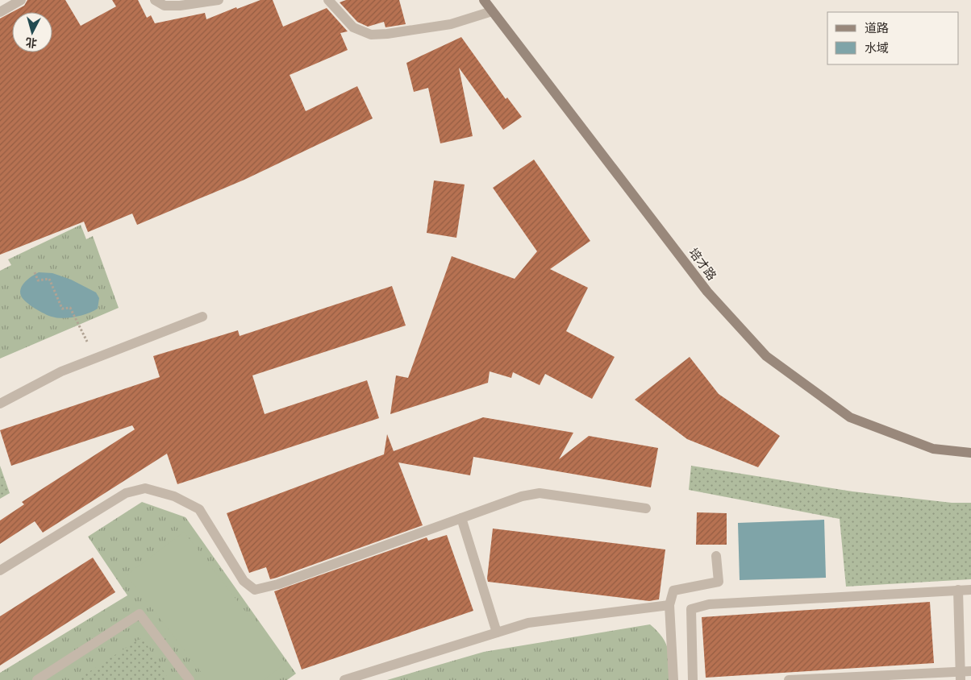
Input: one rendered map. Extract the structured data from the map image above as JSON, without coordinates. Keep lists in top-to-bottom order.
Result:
{
  "streets": {
    "street": ["培才路"]
  },
  "legend": ["道路", "水域"],
  "north": "bottom"
}
